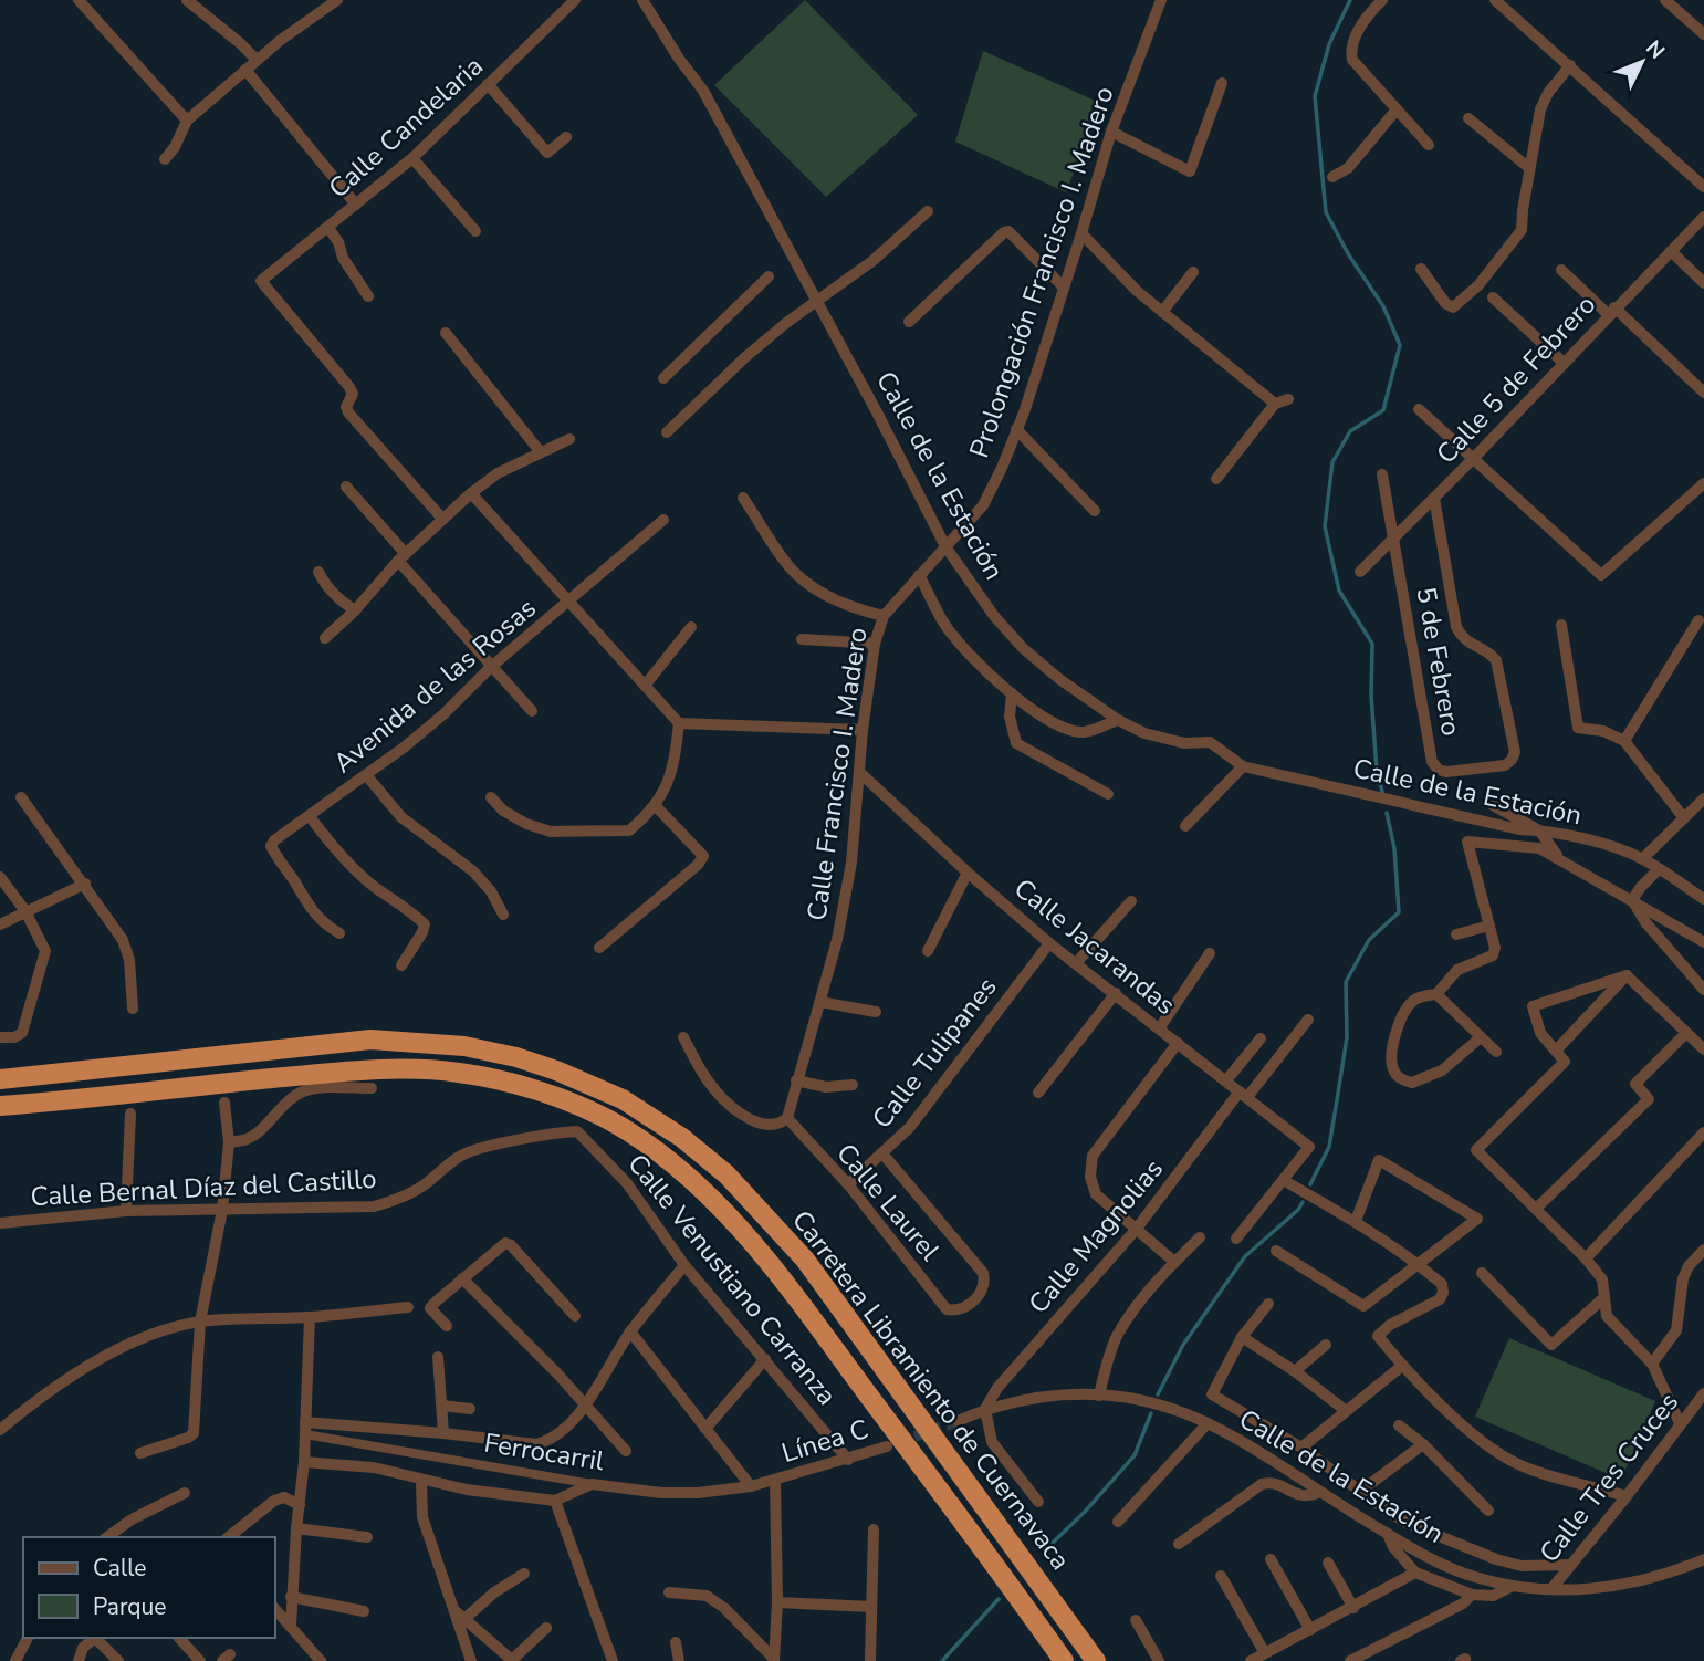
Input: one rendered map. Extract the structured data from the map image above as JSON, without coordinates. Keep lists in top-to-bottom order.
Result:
{
  "streets": {
    "highway": ["Carretera Libramiento de Cuernavaca"],
    "street": [
      "Calle Candelaria",
      "Prolongación Francisco I. Madero",
      "Calle 5 de Febrero",
      "Calle de la Estación",
      "5 de Febrero",
      "Avenida de las Rosas",
      "Calle Francisco I. Madero",
      "Calle Jacarandas",
      "Calle Tulipanes",
      "Calle Bernal Díaz del Castillo",
      "Calle Laurel",
      "Calle Magnolias",
      "Calle Venustiano Carranza",
      "Línea C",
      "Ferrocarril",
      "Calle Tres Cruces"
    ]
  },
  "crossings": [
    ["Prolongación Francisco I. Madero", "Calle de la Estación"],
    ["Prolongación Francisco I. Madero", "Calle Francisco I. Madero"],
    ["Calle 5 de Febrero", "5 de Febrero"],
    ["Calle de la Estación", "Calle Francisco I. Madero"],
    ["Calle de la Estación", "Calle Magnolias"],
    ["Calle de la Estación", "Calle Tres Cruces"],
    ["Calle Francisco I. Madero", "Calle Jacarandas"],
    ["Calle Francisco I. Madero", "Calle Laurel"],
    ["Calle Jacarandas", "Calle Tulipanes"],
    ["Calle Jacarandas", "Calle Magnolias"],
    ["Calle Tulipanes", "Calle Laurel"],
    ["Calle Bernal Díaz del Castillo", "Calle Venustiano Carranza"],
    ["Calle Venustiano Carranza", "Línea C"],
    ["Línea C", "Ferrocarril"]
  ],
  "legend": ["Calle", "Parque"],
  "north": "top right"
}
